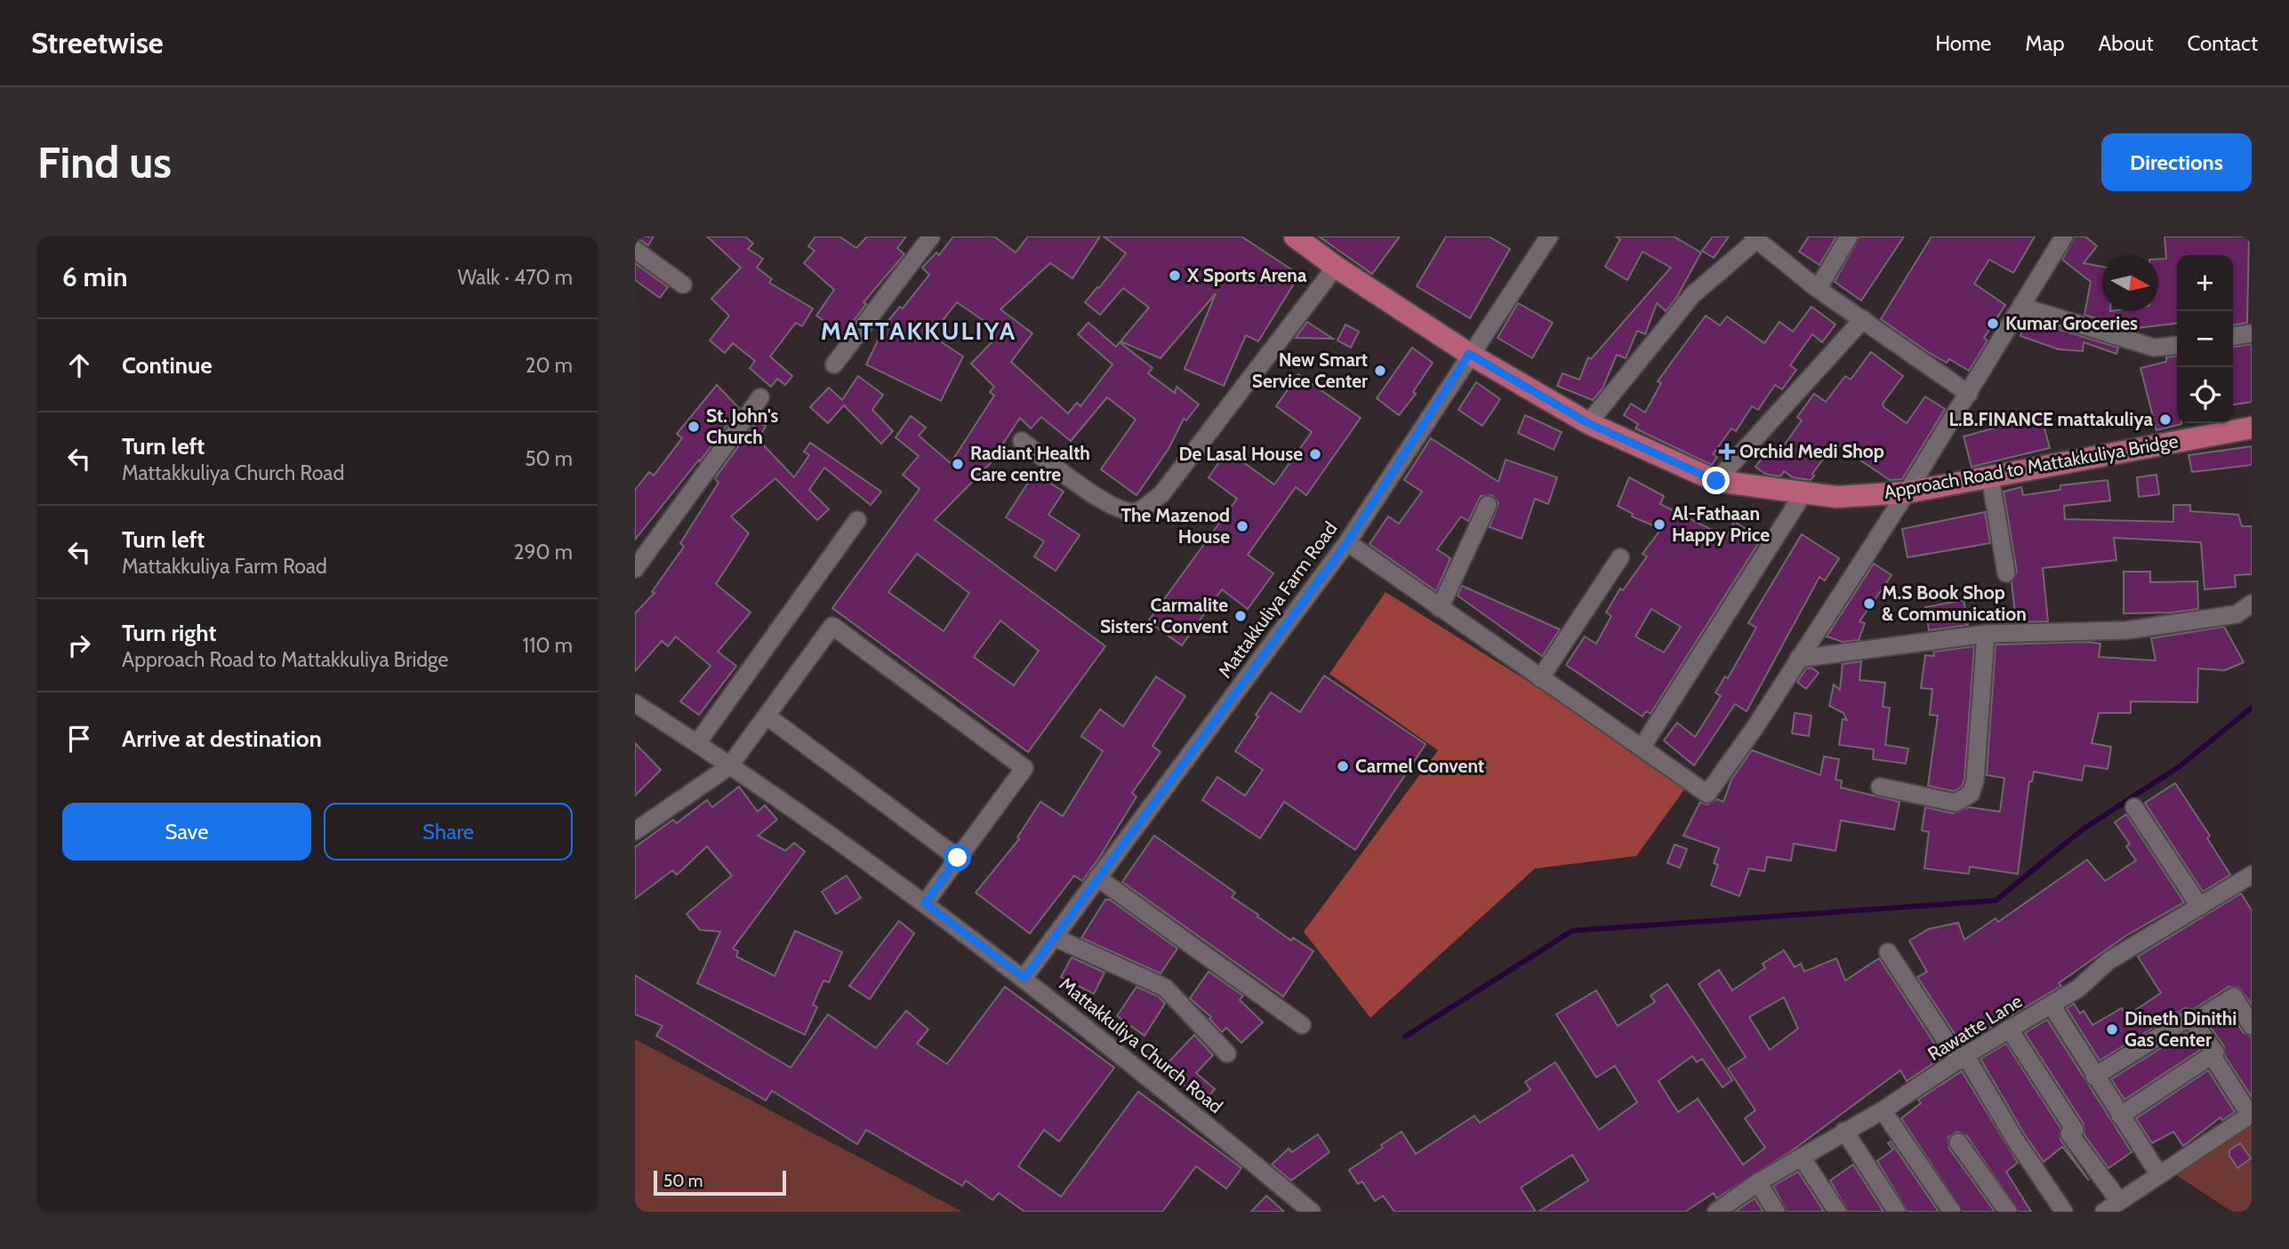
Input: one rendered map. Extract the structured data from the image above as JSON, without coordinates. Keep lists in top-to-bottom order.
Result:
{
  "streets": {
    "main road": ["Approach Road to Mattakkuliya Bridge"],
    "street": ["Mattakkuliya Farm Road", "Rawatte Lane", "Mattakkuliya Church Road"]
  },
  "crossings": [
    ["Approach Road to Mattakkuliya Bridge", "Mattakkuliya Farm Road"],
    ["Mattakkuliya Farm Road", "Mattakkuliya Church Road"]
  ],
  "districts": ["MATTAKKULIYA"],
  "places": {
    "other": [
      "X Sports Arena",
      "Kumar Groceries",
      "New Smart Service Center",
      "L.B.FINANCE mattakuliya",
      "St. John's Church",
      "De Lasal House",
      "Radiant Health Care centre",
      "Al-Fathaan Happy Price",
      "The Mazenod House",
      "M.S Book Shop & Communication",
      "Carmalite Sisters' Convent",
      "Carmel Convent",
      "Dineth Dinithi Gas Center"
    ],
    "health": ["Orchid Medi Shop"]
  },
  "scale_bar": "50 m",
  "north": "right",
  "page": {
    "header": "Streetwise",
    "nav": [
      "Home",
      "Map",
      "About",
      "Contact"
    ],
    "buttons": [
      "Directions",
      ["Save", "Share"]
    ],
    "title": "Find us",
    "heading": ["6 min", "Walk · 470 m"],
    "map_buttons": ["+", "−"],
    "list": [
      ["Continue", "20 m"],
      ["Turn left", "Mattakkuliya Church Road", "50 m"],
      ["Turn left", "Mattakkuliya Farm Road", "290 m"],
      ["Turn right", "Approach Road to Mattakkuliya Bridge", "110 m"],
      "Arrive at destination"
    ],
    "scale": "50 m"
  }
}
